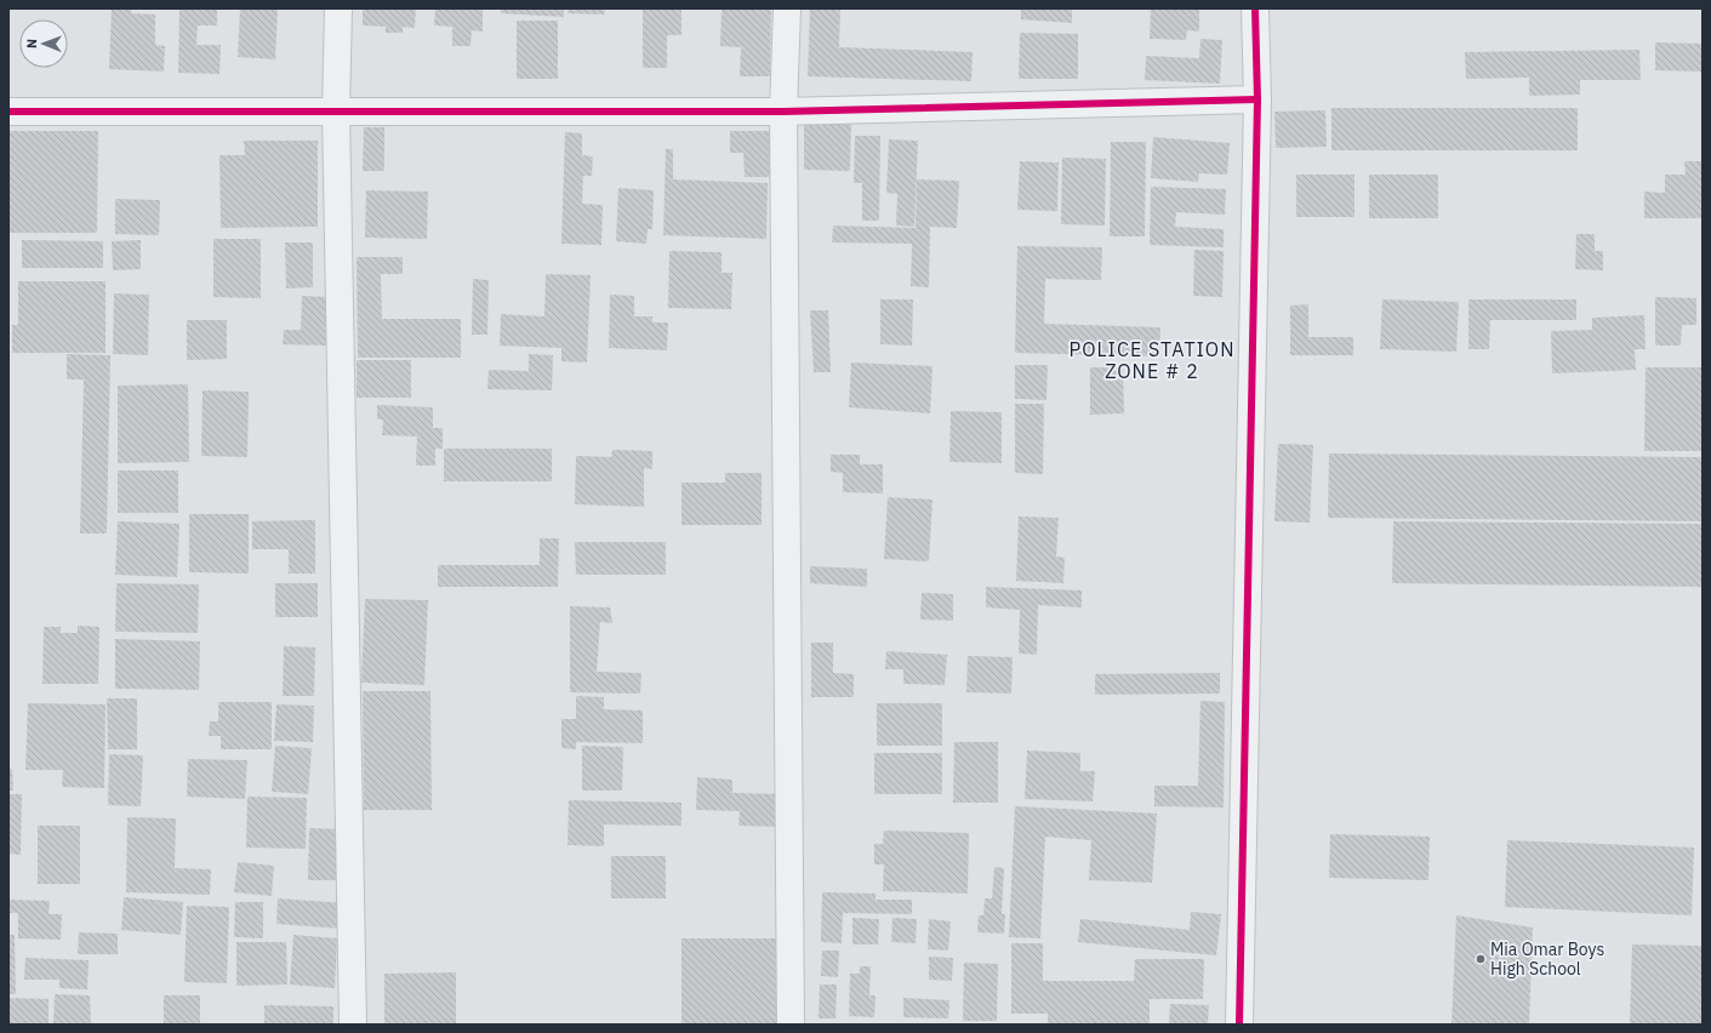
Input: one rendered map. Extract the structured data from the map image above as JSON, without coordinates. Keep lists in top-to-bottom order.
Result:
{
  "districts": ["POLICE STATION ZONE # 2"],
  "places": ["Mia Omar Boys High School"],
  "north": "left"
}
